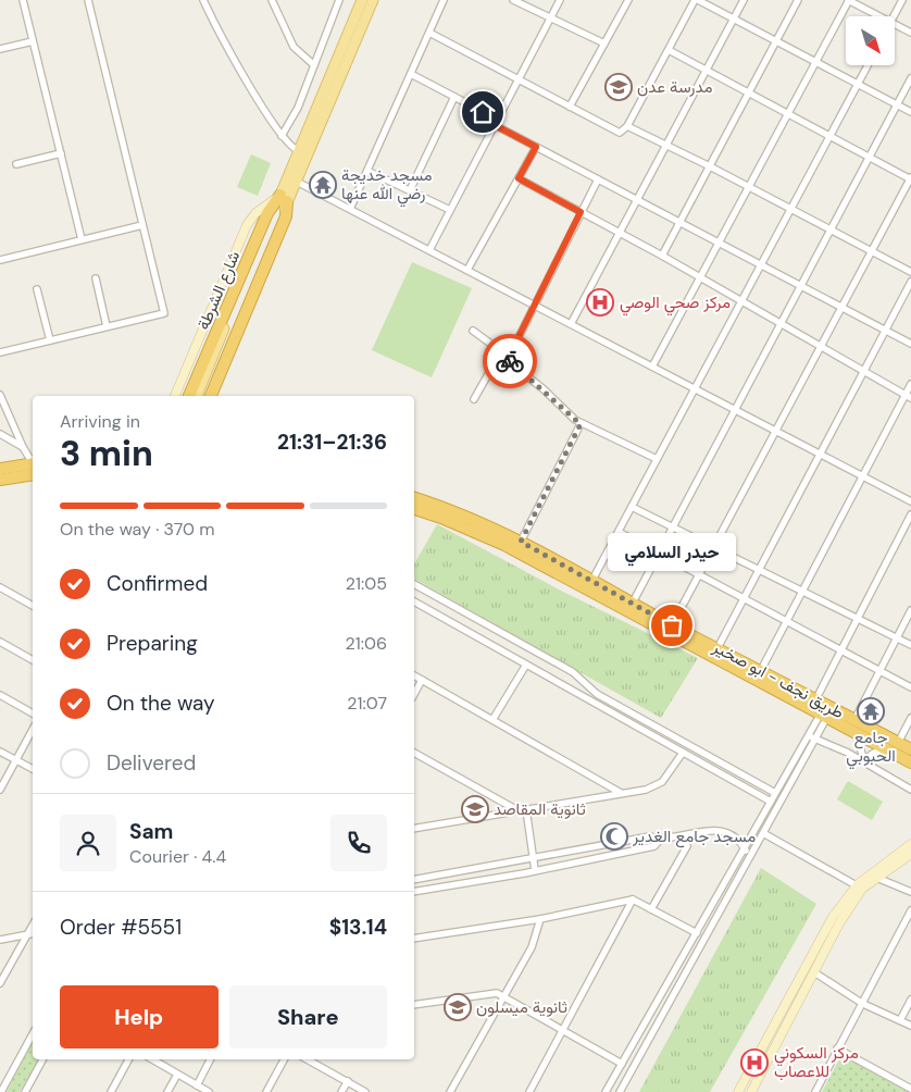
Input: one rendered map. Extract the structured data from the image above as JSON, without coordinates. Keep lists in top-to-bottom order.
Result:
{
  "streets": {
    "highway": ["طريق نجف - ابو صخير"],
    "main road": ["شارع الشرطة"]
  },
  "places": {
    "school or university": ["مدرسة عدن", "ثانوية المقاصد", "ثانوية ميسلون"],
    "temple": ["مسجد خديجة رضي الله عنها", "جامع الحبوبي"],
    "hospital": ["مركز صحي الوصي", "مركز السكوني للاعصاب"],
    "other": ["حيدر السلامي"],
    "mosque": ["مسجد جامع الغدير"]
  },
  "north": "bottom right",
  "page": {
    "heading": ["3 min", "Arriving in", "21:31–21:36"],
    "panel": [
      "Sam",
      "Courier · 4.4",
      "Order #5551",
      "$13.14"
    ],
    "bar": "On the way · 370 m",
    "bubble": "حيدر السلامي",
    "list": [
      ["Confirmed", "21:05"],
      ["Preparing", "21:06"],
      ["On the way", "21:07"],
      "Delivered"
    ],
    "buttons": ["Help", "Share"]
  }
}
